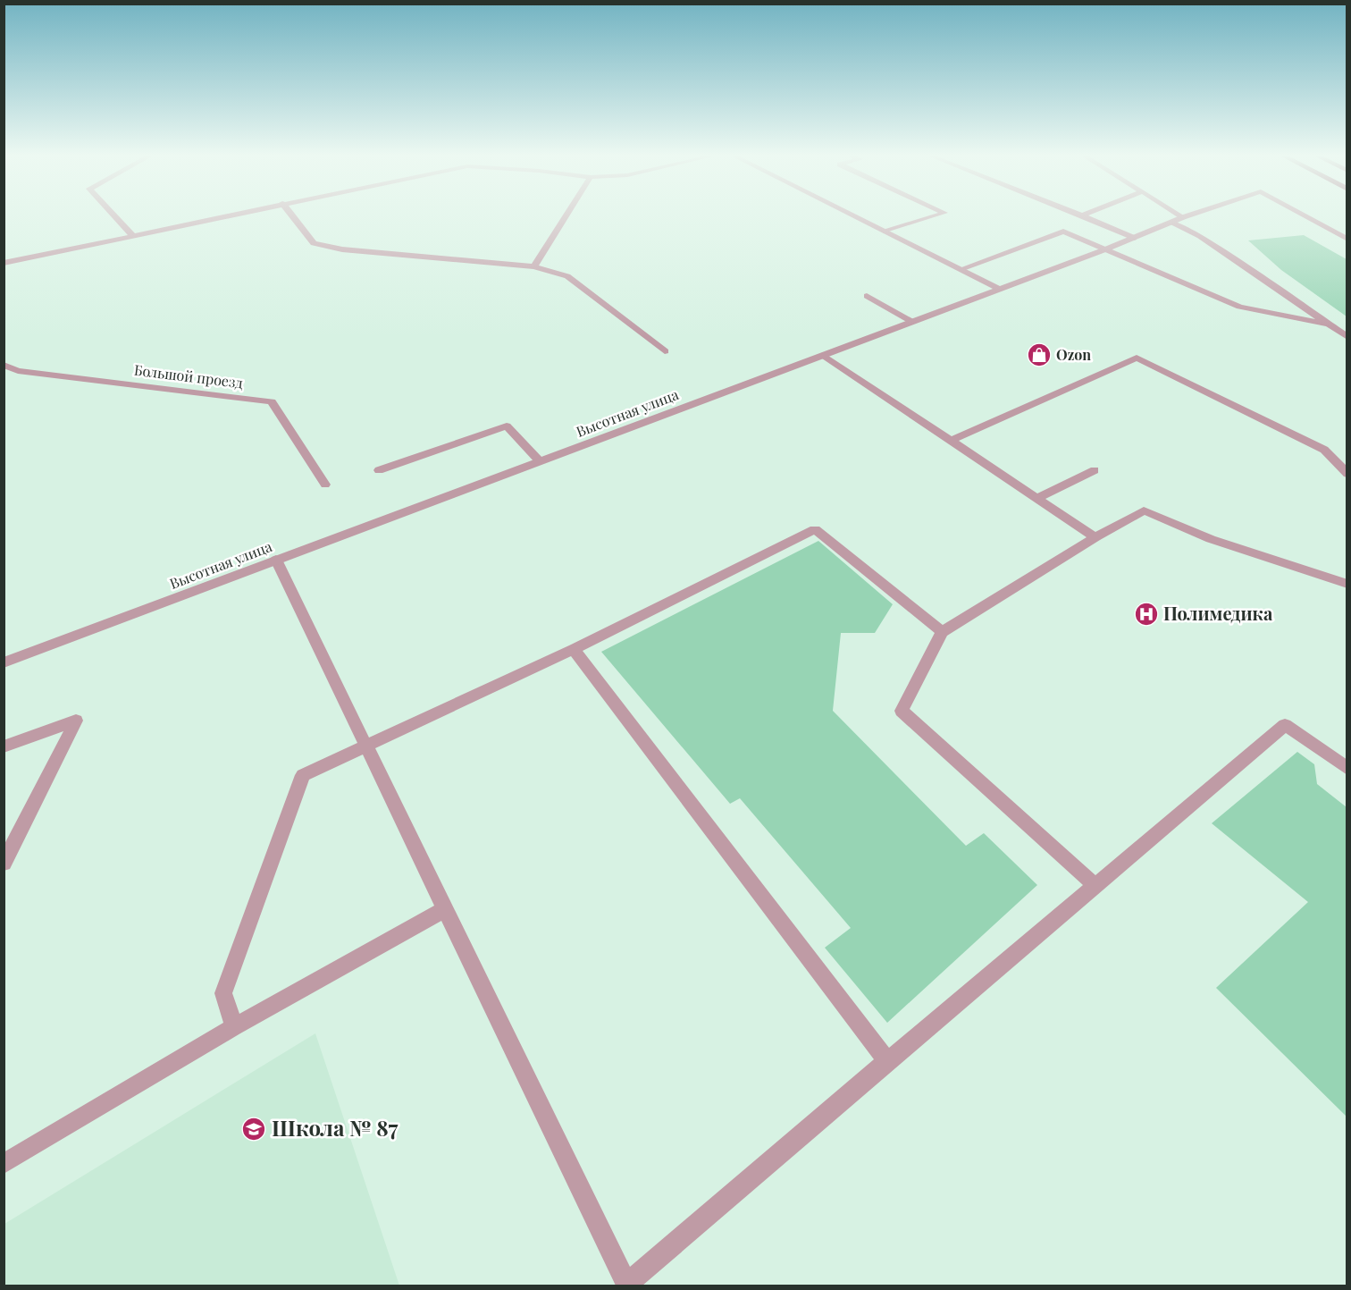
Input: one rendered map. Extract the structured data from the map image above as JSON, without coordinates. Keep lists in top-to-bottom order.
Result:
{
  "streets": {
    "street": ["Большой проезд", "Высотная улица"]
  },
  "places": {
    "shop": ["Ozon"],
    "hospital": ["Полимедика"],
    "school or university": ["Школа № 87"]
  }
}
